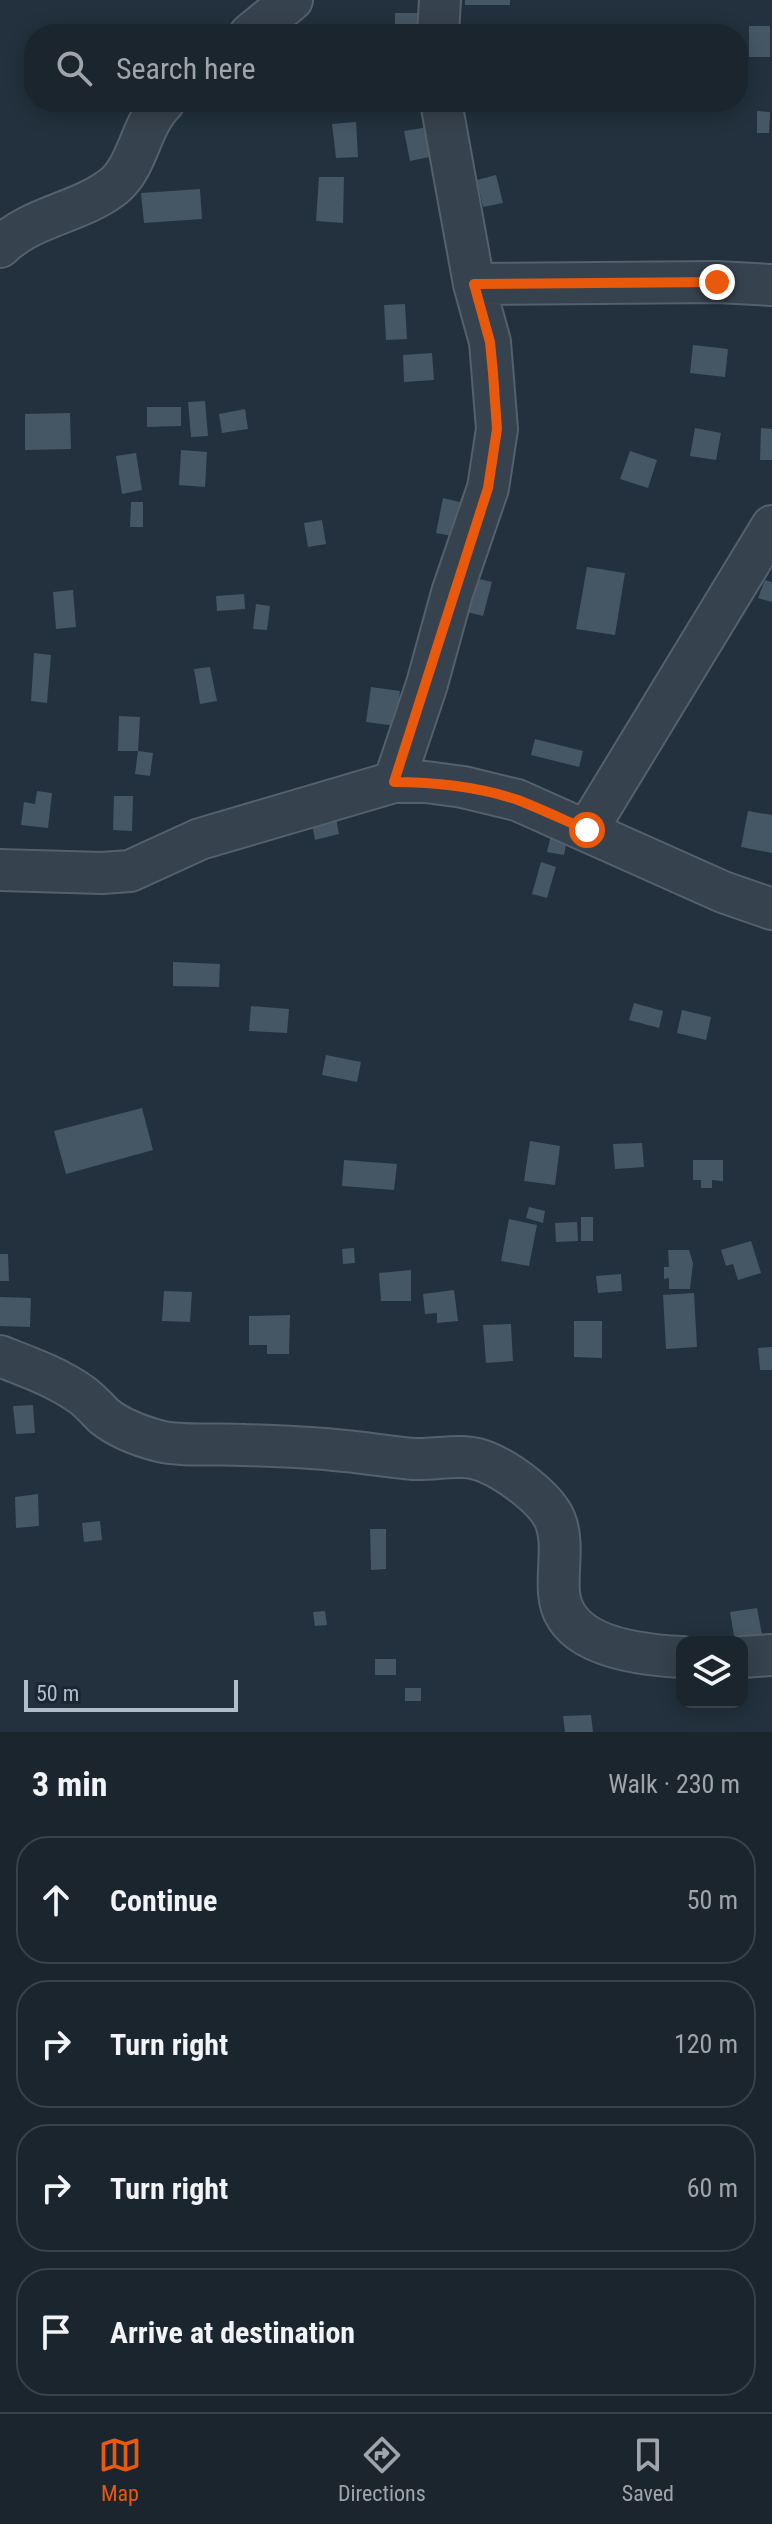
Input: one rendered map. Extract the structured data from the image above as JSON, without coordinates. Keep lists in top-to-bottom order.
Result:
{
  "scale_bar": "50 m",
  "page": {
    "search": "Search here",
    "scale": "50 m",
    "heading": ["3 min", "Walk · 230 m"],
    "list": [
      ["Continue", "50 m"],
      ["Turn right", "120 m"],
      ["Turn right", "60 m"],
      "Arrive at destination"
    ],
    "nav": ["Map", "Directions", "Saved"]
  }
}
